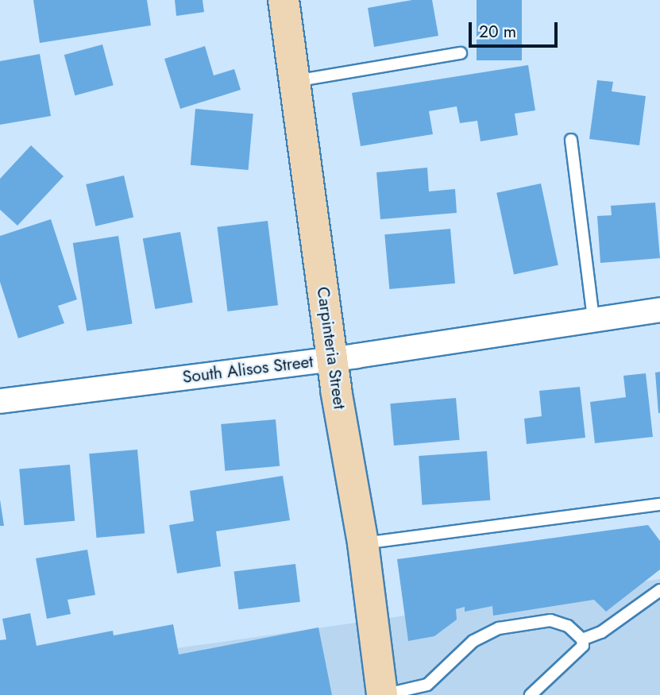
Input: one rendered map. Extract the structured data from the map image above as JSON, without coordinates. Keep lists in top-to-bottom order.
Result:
{
  "streets": {
    "street": ["Carpinteria Street", "South Alisos Street"]
  },
  "crossings": [
    ["Carpinteria Street", "South Alisos Street"]
  ],
  "scale_bar": "20 m"
}
